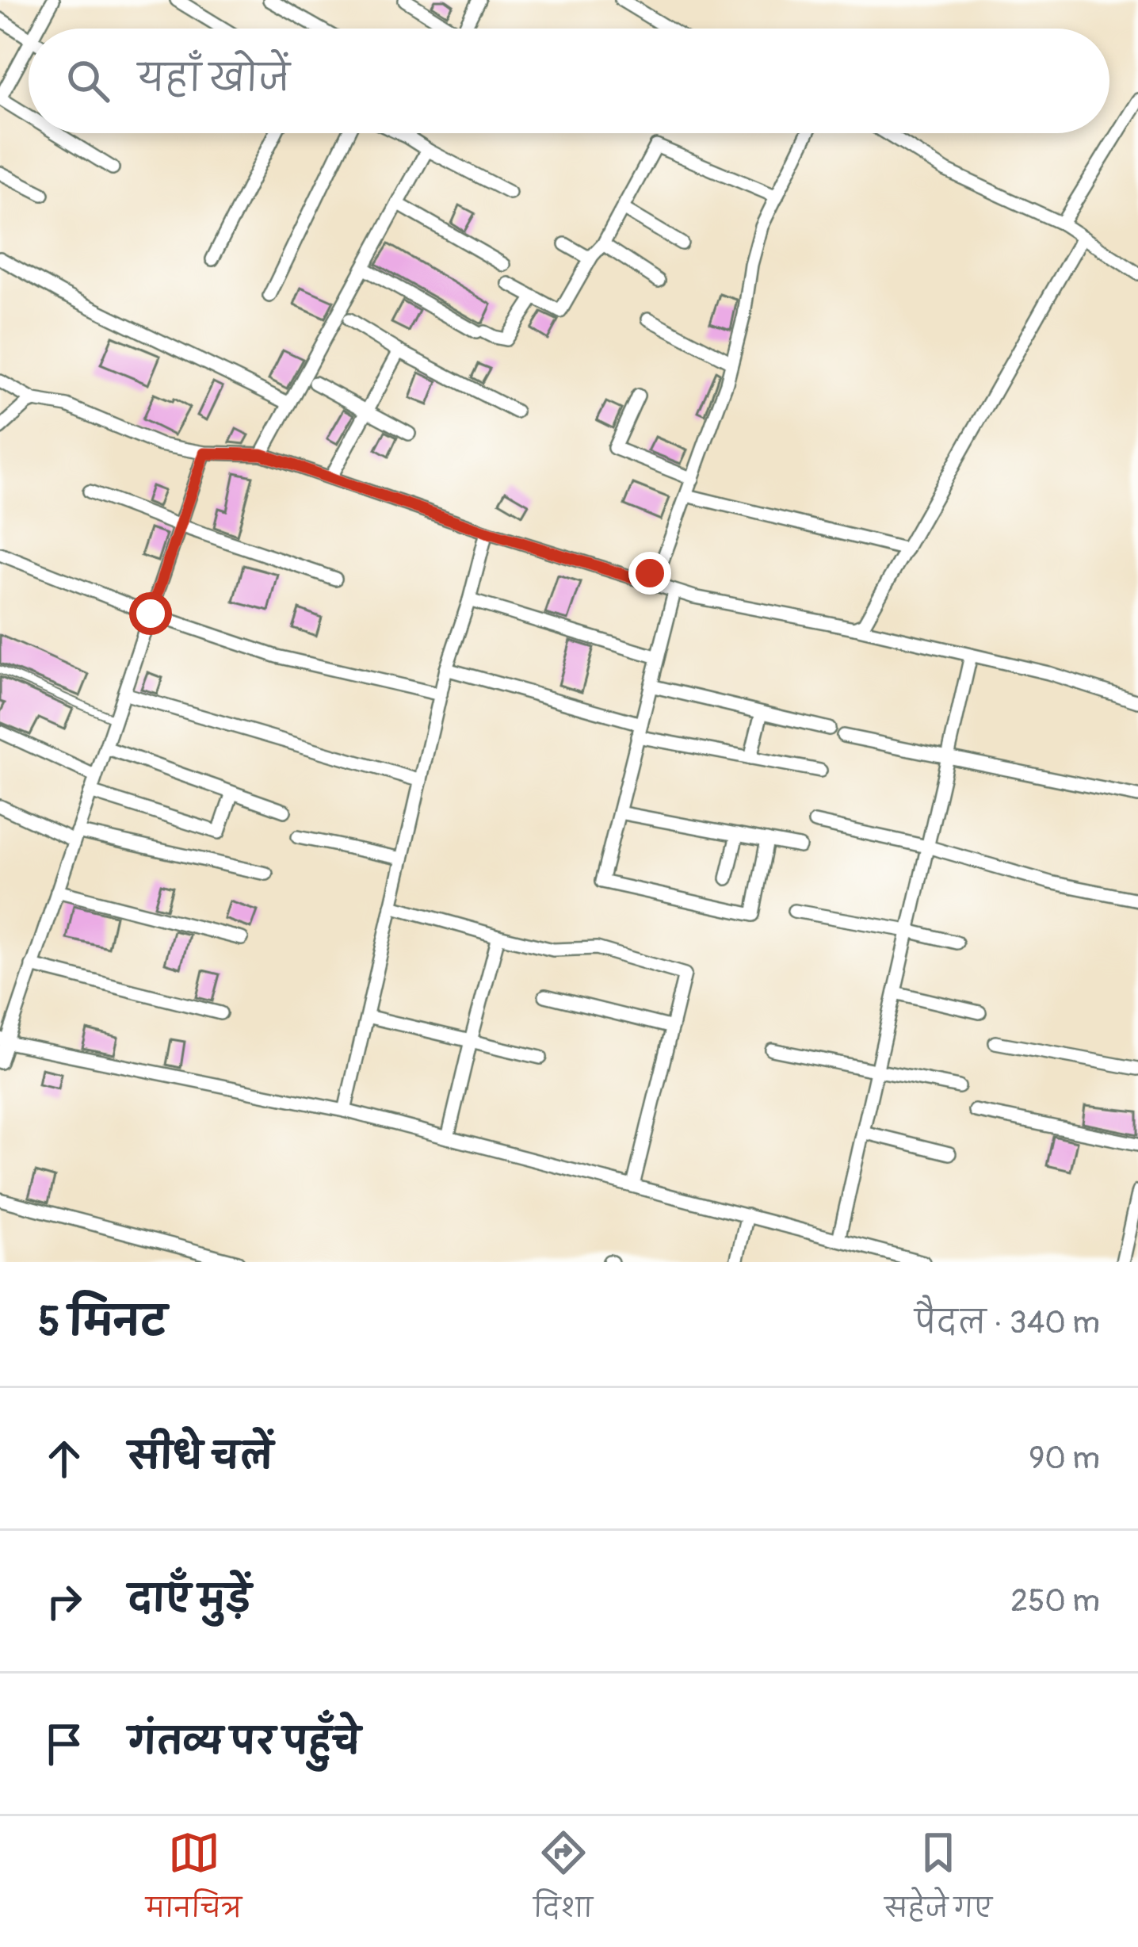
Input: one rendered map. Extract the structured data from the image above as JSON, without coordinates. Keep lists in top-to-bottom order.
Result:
{
  "page": {
    "search": "यहाँ खोजें",
    "heading": ["5 मिनट", "पैदल · 340 m"],
    "list": [
      ["सीधे चलें", "90 m"],
      ["दाएँ मुड़ें", "250 m"],
      "गंतव्य पर पहुँचे"
    ],
    "nav": ["मानचित्र", "दिशा", "सहेजे गए"]
  }
}
